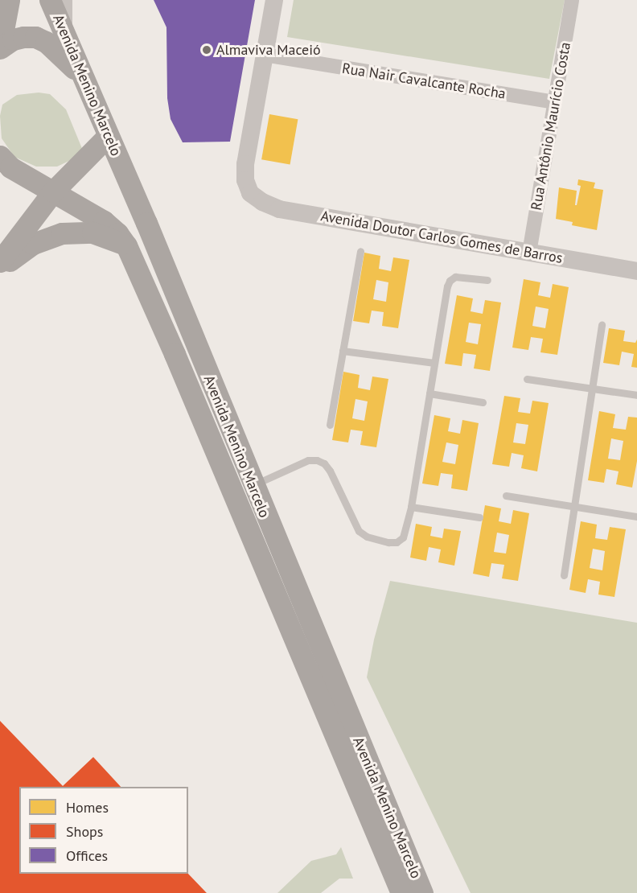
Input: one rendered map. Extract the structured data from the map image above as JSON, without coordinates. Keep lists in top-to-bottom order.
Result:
{
  "streets": {
    "main road": ["Avenida Menino Marcelo"],
    "street": ["Rua Nair Cavalcante Rocha", "Rua Antônio Maurício Costa", "Avenida Doutor Carlos Gomes de Barros"]
  },
  "crossings": [
    ["Rua Nair Cavalcante Rocha", "Rua Antônio Maurício Costa"],
    ["Rua Nair Cavalcante Rocha", "Avenida Doutor Carlos Gomes de Barros"],
    ["Rua Antônio Maurício Costa", "Avenida Doutor Carlos Gomes de Barros"]
  ],
  "places": ["Almaviva Maceió"],
  "legend": ["Homes", "Shops", "Offices"]
}
